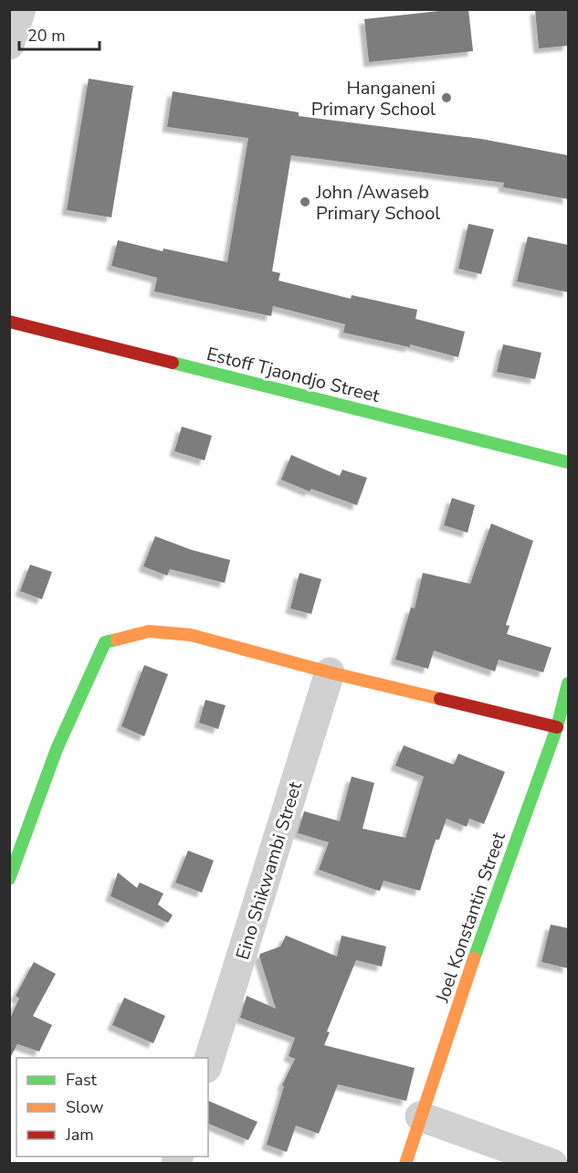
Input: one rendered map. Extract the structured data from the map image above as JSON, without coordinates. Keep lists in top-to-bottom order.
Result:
{
  "streets": {
    "street": ["Estoff Tjaondjo Street", "Eino Shikwambi Street", "Joel Konstantin Street"]
  },
  "places": ["Hanganeni Primary School", "John /Awaseb Primary School"],
  "legend": ["Fast", "Slow", "Jam"],
  "scale_bar": "20 m"
}
